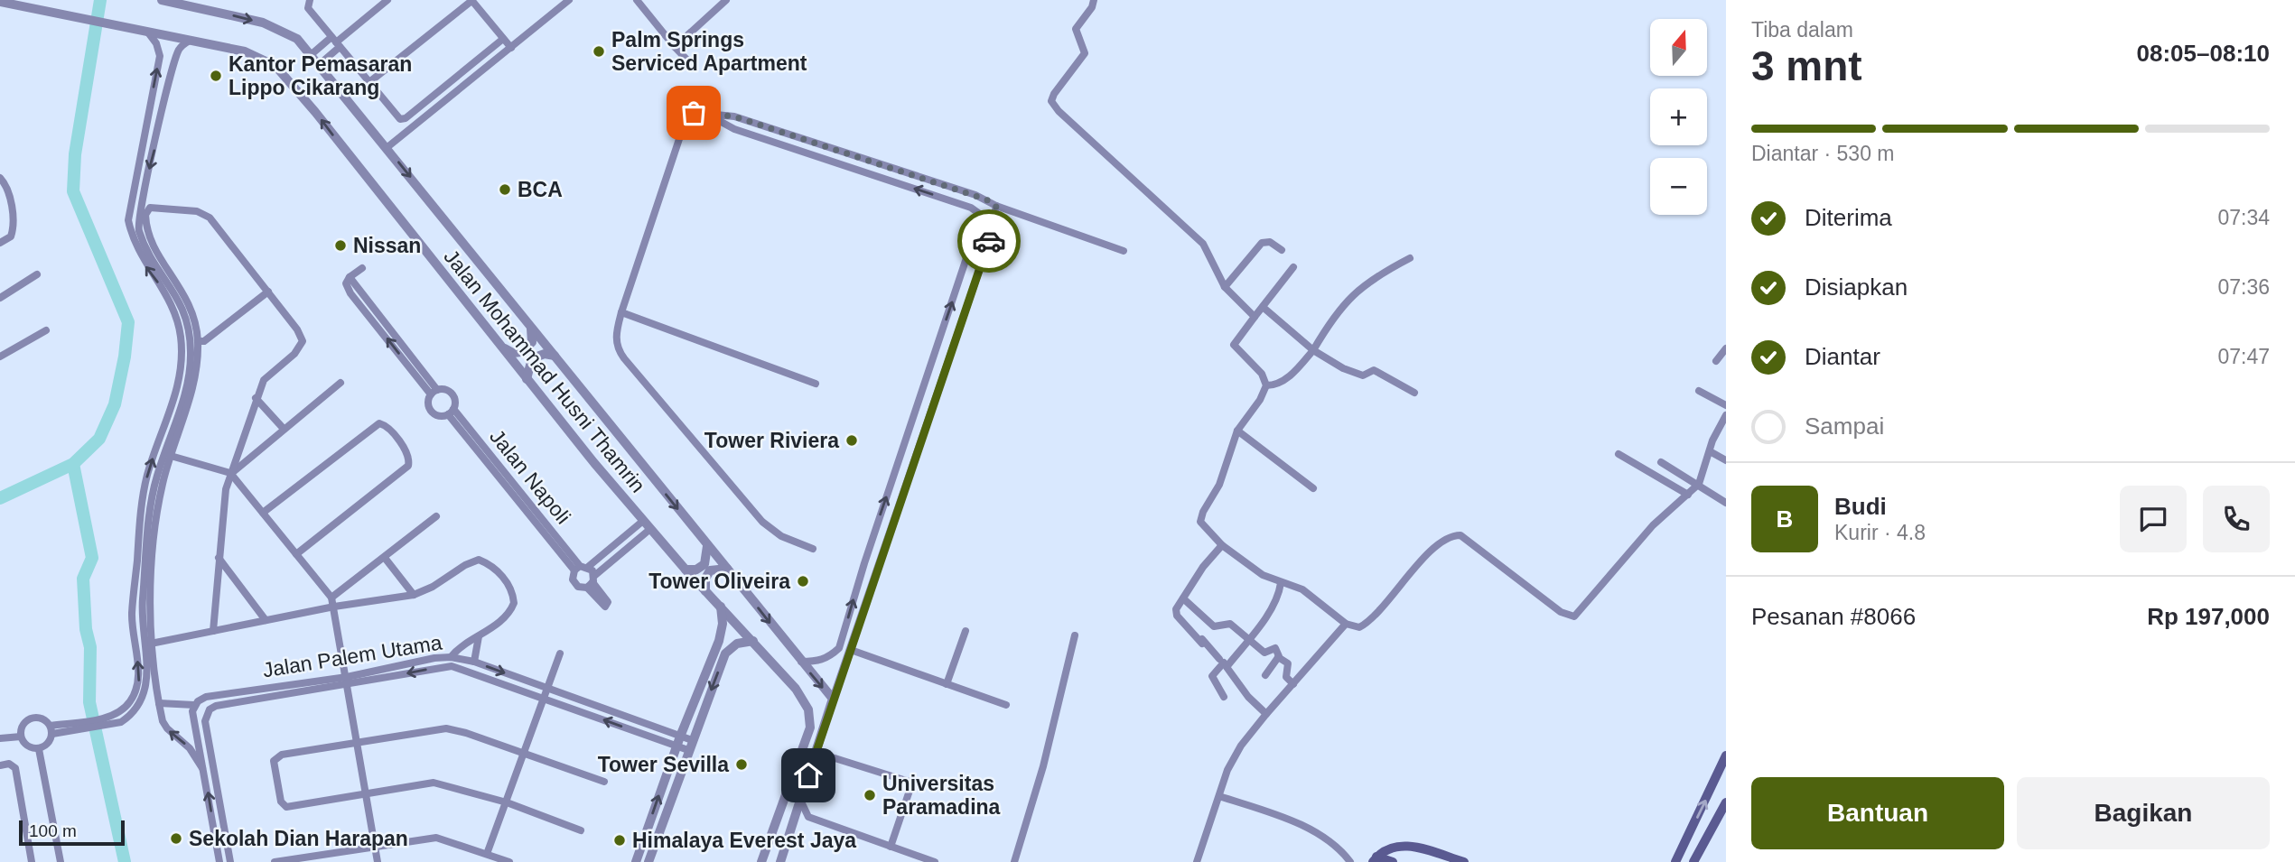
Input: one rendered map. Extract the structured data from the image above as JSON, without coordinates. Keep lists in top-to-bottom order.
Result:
{
  "streets": {
    "street": ["Jalan Mohammad Husni Thamrin", "Jalan Napoli", "Jalan Palem Utama"]
  },
  "places": [
    "Palm Springs Serviced Apartment",
    "Kantor Pemasaran Lippo Cikarang",
    "BCA",
    "Nissan",
    "Tower Riviera",
    "Tower Oliveira",
    "Tower Sevilla",
    "Universitas Paramadina",
    "Sekolah Dian Harapan",
    "Himalaya Everest Jaya"
  ],
  "scale_bar": "100 m",
  "north": "top",
  "page": {
    "heading": ["3 mnt", "Tiba dalam", "08:05–08:10"],
    "panel": [
      "Budi",
      "Kurir · 4.8",
      "Pesanan #8066",
      "Rp 197,000"
    ],
    "map_buttons": ["+", "−"],
    "bar": "Diantar · 530 m",
    "list": [
      ["Diterima", "07:34"],
      ["Disiapkan", "07:36"],
      ["Diantar", "07:47"],
      "Sampai"
    ],
    "round": "B",
    "buttons": ["Bantuan", "Bagikan"],
    "scale": "100 m"
  }
}
